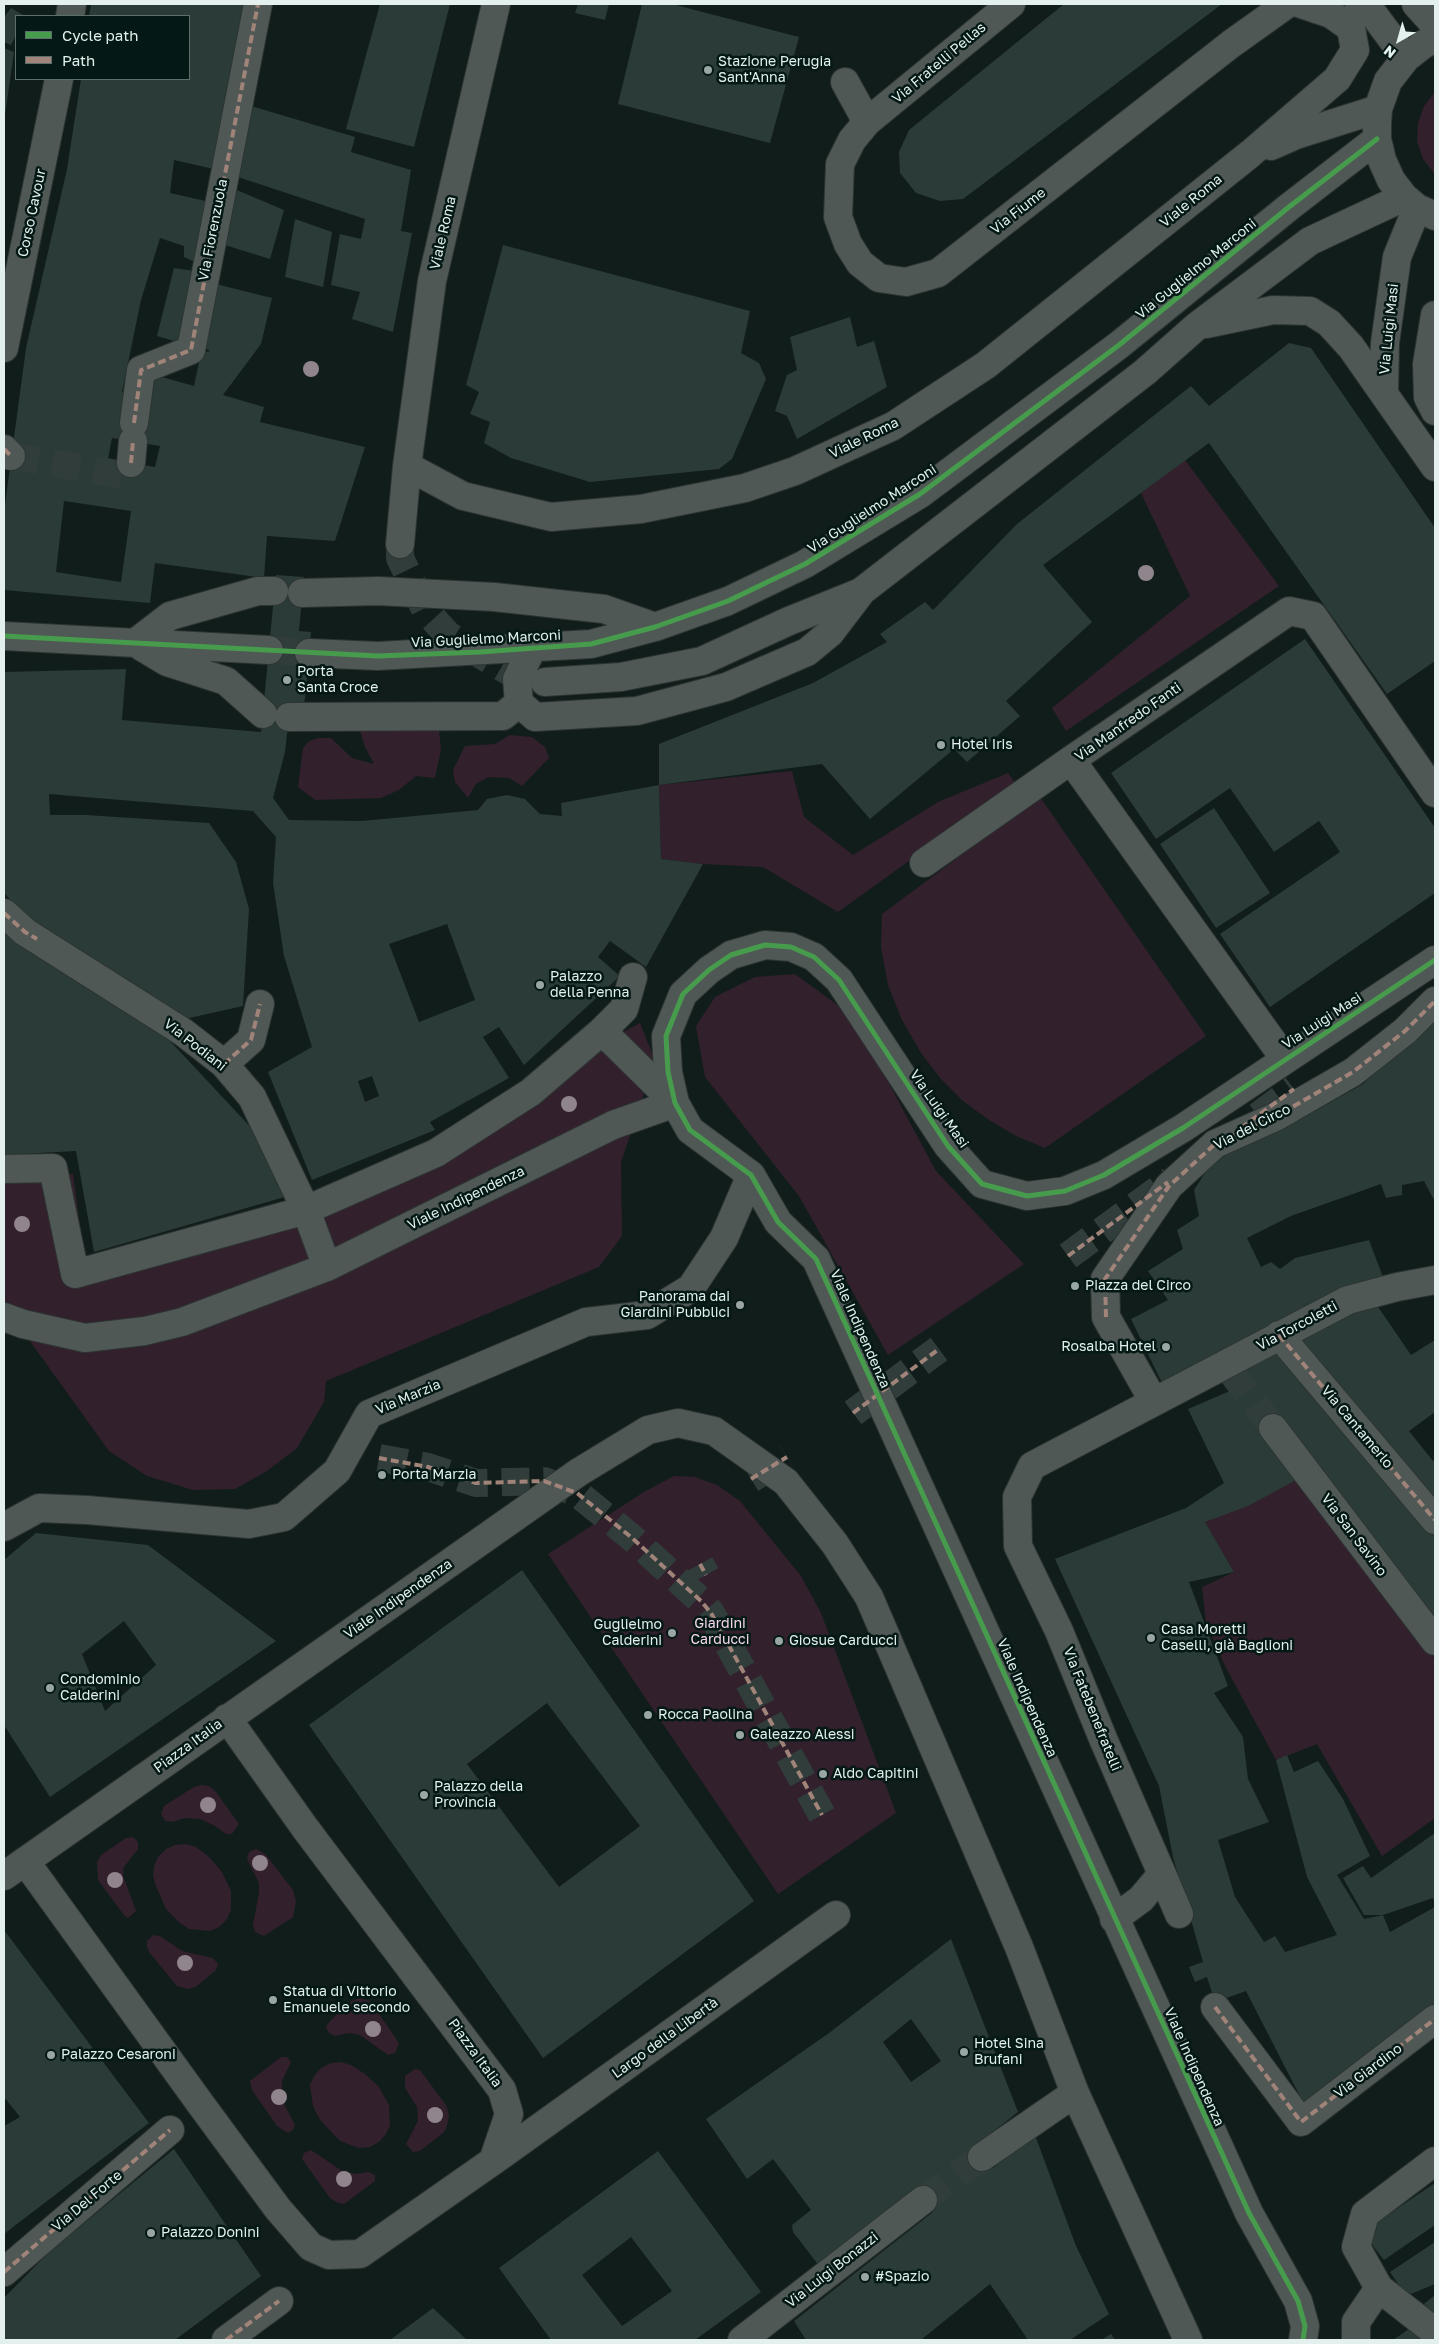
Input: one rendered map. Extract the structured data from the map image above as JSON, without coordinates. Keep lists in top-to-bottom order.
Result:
{
  "streets": {
    "street": [
      "Via Fratelli Pellas",
      "Viale Roma",
      "Via Fiume",
      "Corso Cavour",
      "Via Fiorenzuola",
      "Via Guglielmo Marconi",
      "Via Luigi Masi",
      "Via Manfredo Fanti",
      "Via Podiani",
      "Via del Circo",
      "Viale Indipendenza",
      "Via Torcoletti",
      "Via Marzia",
      "Via Cantamerlo",
      "Via San Savino",
      "Via Fatebenefratelli",
      "Piazza Italia",
      "Largo della Libertà",
      "Via Giardino",
      "Via Del Forte",
      "Via Luigi Bonazzi"
    ]
  },
  "crossings": [
    ["Via Fratelli Pellas", "Via Fiume"],
    ["Via Luigi Masi", "Via Manfredo Fanti"],
    ["Via Luigi Masi", "Viale Indipendenza"],
    ["Via Podiani", "Viale Indipendenza"],
    ["Via del Circo", "Via Torcoletti"],
    ["Via del Circo", "Via Fatebenefratelli"],
    ["Viale Indipendenza", "Via Marzia"],
    ["Viale Indipendenza", "Piazza Italia"],
    ["Via Torcoletti", "Via Cantamerlo"],
    ["Via Torcoletti", "Via Fatebenefratelli"],
    ["Piazza Italia", "Largo della Libertà"]
  ],
  "parks": ["Giardini Carducci"],
  "places": [
    "Stazione Perugia Sant'Anna",
    "Porta Santa Croce",
    "Hotel Iris",
    "Palazzo della Penna",
    "Piazza del Circo",
    "Panorama dai Giardini Pubblici",
    "Rosalba Hotel",
    "Porta Marzia",
    "Guglielmo Calderini",
    "Casa Moretti Caselli, già Baglioni",
    "Giosue Carducci",
    "Condominio Calderini",
    "Rocca Paolina",
    "Galeazzo Alessi",
    "Aldo Capitini",
    "Palazzo della Provincia",
    "Statua di Vittorio Emanuele secondo",
    "Hotel Sina Brufani",
    "Palazzo Cesaroni",
    "Palazzo Donini",
    "#Spazio"
  ],
  "legend": ["Cycle path", "Path"],
  "north": "bottom left"
}
